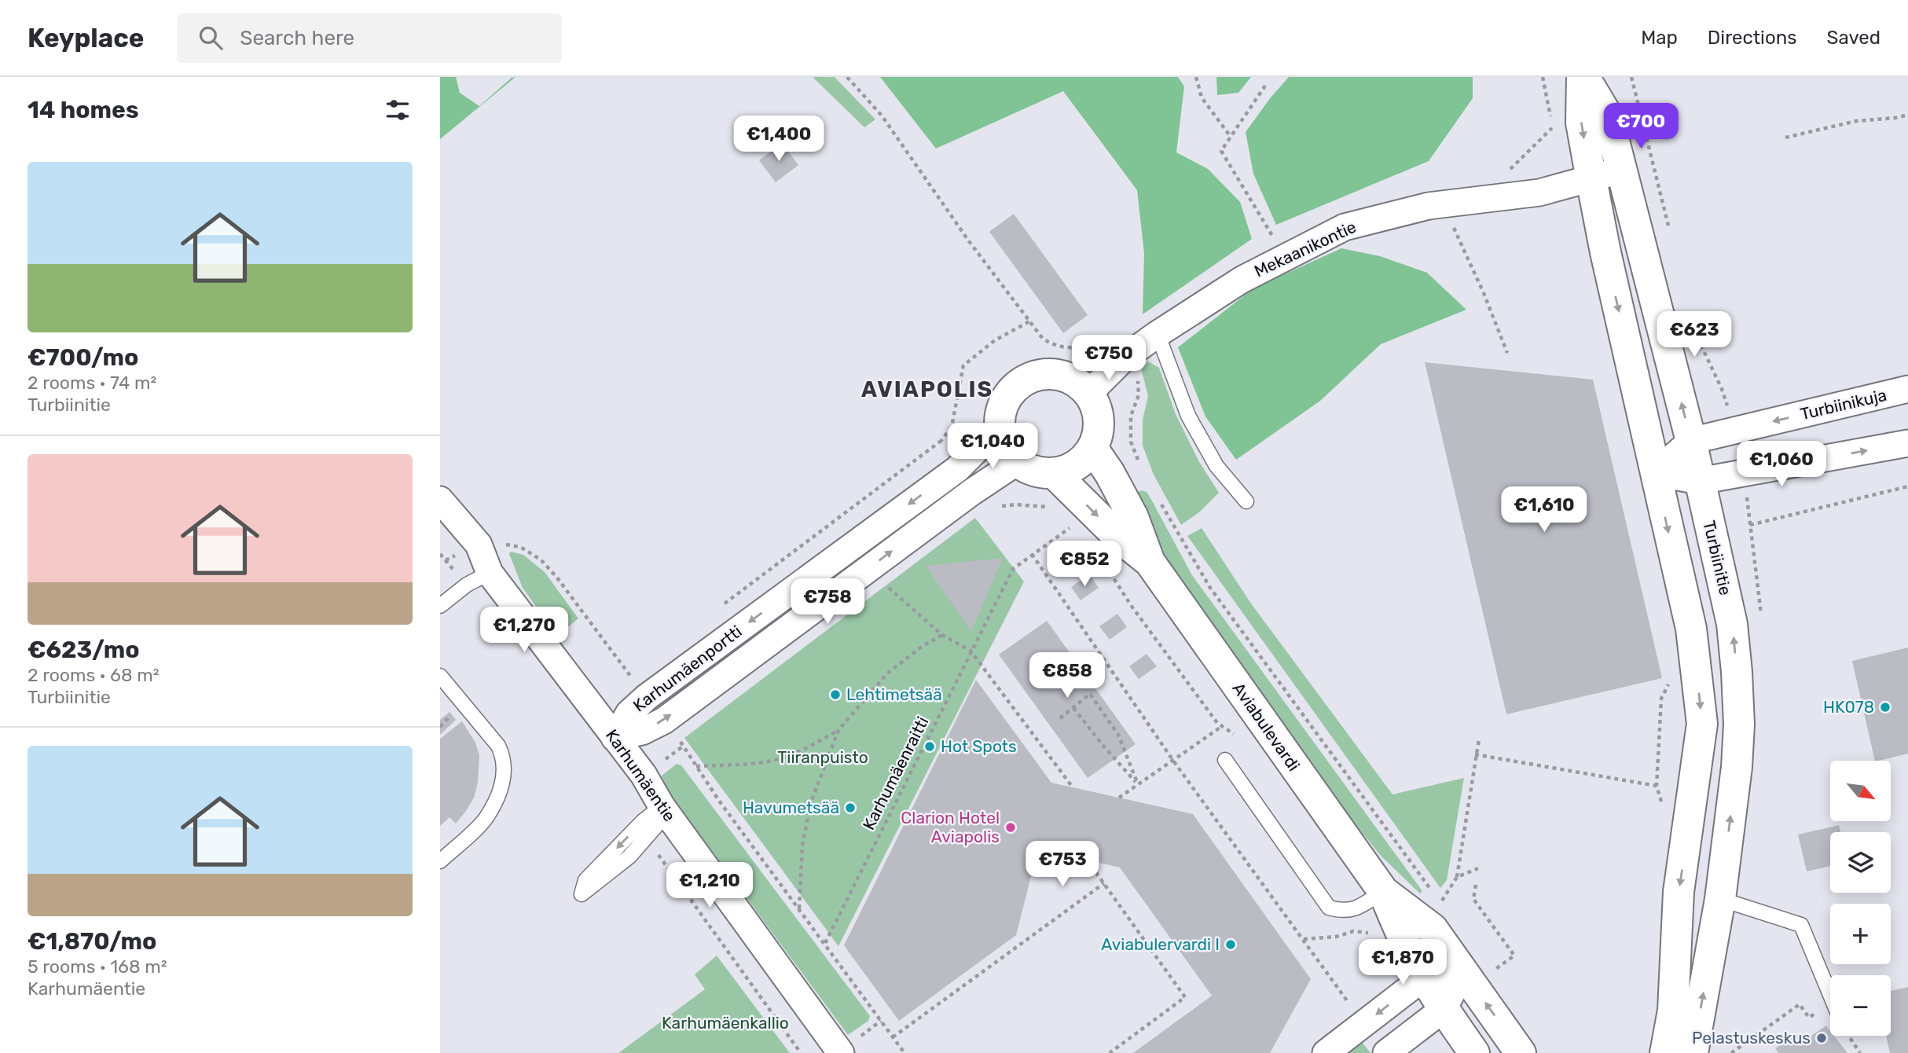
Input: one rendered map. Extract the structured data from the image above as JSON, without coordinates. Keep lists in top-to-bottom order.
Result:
{
  "streets": {
    "street": [
      "Mekaanikontie",
      "Turbiinikuja",
      "Turbiinitie",
      "Karhumäenportti",
      "Aviabulevardi",
      "Karhumäentie"
    ],
    "path": ["Karhumäenraitti"]
  },
  "crossings": [
    ["Mekaanikontie", "Turbiinitie"],
    ["Mekaanikontie", "Karhumäenportti"],
    ["Mekaanikontie", "Aviabulevardi"],
    ["Turbiinikuja", "Turbiinitie"],
    ["Karhumäenportti", "Aviabulevardi"],
    ["Karhumäenportti", "Karhumäentie"]
  ],
  "districts": ["AVIAPOLIS"],
  "parks": ["Tiiranpuisto", "Karhumäenkallio"],
  "places": [
    "Lehtimetsää",
    "HK078",
    "Hot Spots",
    "Havumetsää",
    "Clarion Hotel Aviapolis",
    "Aviabulervardi I",
    "Pelastuskeskus"
  ],
  "north": "bottom right",
  "page": {
    "header": "Keyplace",
    "search": "Search here",
    "nav": ["Map", "Directions", "Saved"],
    "heading": "14 homes",
    "price": [
      "€700",
      "€1,400",
      "€623",
      "€750",
      "€1,040",
      "€1,060",
      "€1,610",
      "€852",
      "€758",
      "€1,270",
      "€858",
      "€753",
      "€1,210",
      "€1,870"
    ],
    "list": [
      {
        "name": "€700/mo",
        "note": "2 rooms · 74 m² · Turbiinitie"
      },
      {
        "name": "€623/mo",
        "note": "2 rooms · 68 m² · Turbiinitie"
      },
      {
        "name": "€1,870/mo",
        "note": "5 rooms · 168 m² · Karhumäentie"
      }
    ],
    "map_buttons": ["+", "−"]
  }
}
